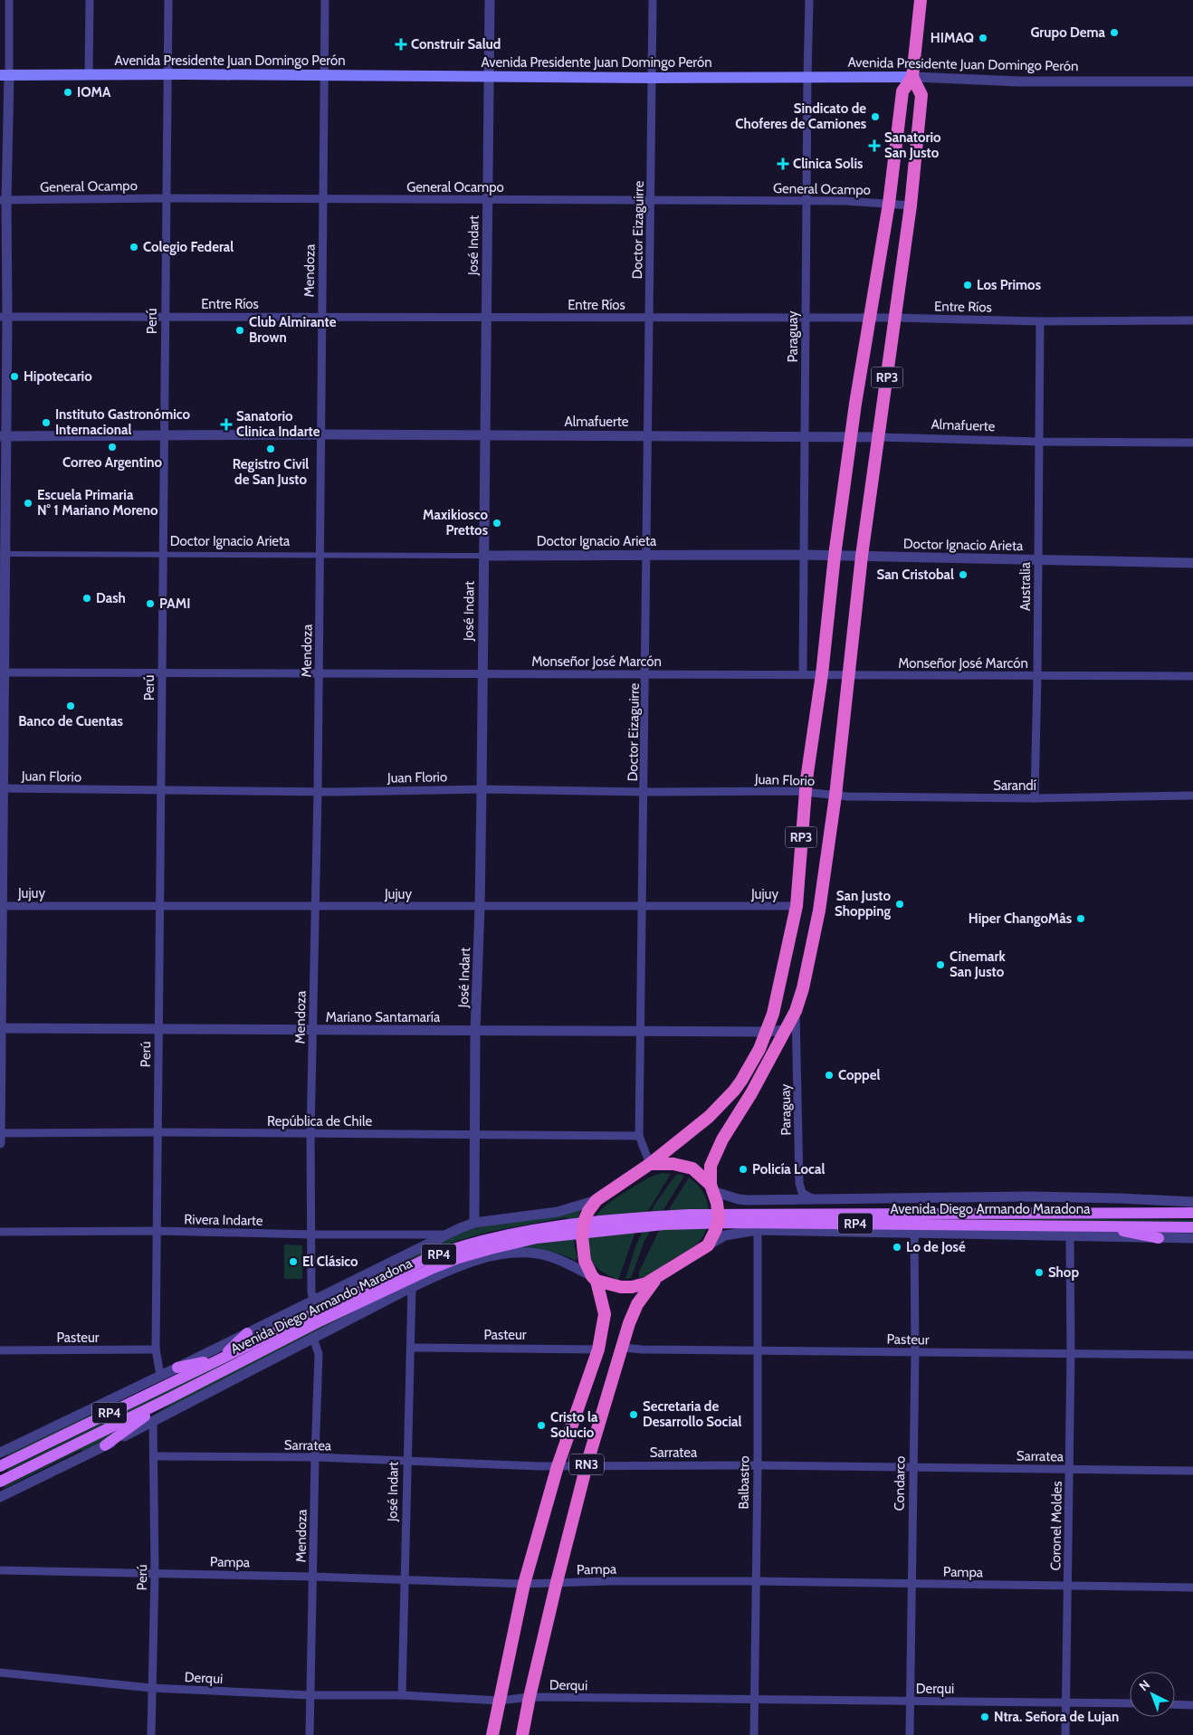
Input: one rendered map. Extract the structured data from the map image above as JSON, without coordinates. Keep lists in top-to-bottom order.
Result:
{
  "streets": {
    "highway": ["RP3", "RN3"],
    "main road": ["Avenida Presidente Juan Domingo Perón", "Avenida Diego Armando Maradona", "RP4"],
    "street": [
      "General Ocampo",
      "Doctor Eizaguirre",
      "José Indart",
      "Mendoza",
      "Entre Ríos",
      "Perú",
      "Paraguay",
      "Almafuerte",
      "Doctor Ignacio Arieta",
      "Australia",
      "Monseñor José Marcón",
      "Juan Florio",
      "Sarandí",
      "Jujuy",
      "Mariano Santamaría",
      "República de Chile",
      "Rivera Indarte",
      "Pasteur",
      "Sarratea",
      "Balbastro",
      "Condarco",
      "Coronel Moldes",
      "Pampa",
      "Derqui"
    ]
  },
  "crossings": [
    ["Avenida Presidente Juan Domingo Perón", "Doctor Eizaguirre"],
    ["Avenida Presidente Juan Domingo Perón", "José Indart"],
    ["Avenida Presidente Juan Domingo Perón", "Mendoza"],
    ["Avenida Presidente Juan Domingo Perón", "Perú"],
    ["Avenida Presidente Juan Domingo Perón", "Paraguay"],
    ["Avenida Presidente Juan Domingo Perón", "RP3"],
    ["General Ocampo", "Doctor Eizaguirre"],
    ["General Ocampo", "José Indart"],
    ["General Ocampo", "Mendoza"],
    ["General Ocampo", "Perú"],
    ["General Ocampo", "Paraguay"],
    ["General Ocampo", "RP3"],
    ["Doctor Eizaguirre", "Entre Ríos"],
    ["Doctor Eizaguirre", "RP3"],
    ["Doctor Eizaguirre", "Almafuerte"],
    ["Doctor Eizaguirre", "Doctor Ignacio Arieta"],
    ["Doctor Eizaguirre", "Monseñor José Marcón"],
    ["Doctor Eizaguirre", "Juan Florio"],
    ["Doctor Eizaguirre", "Jujuy"],
    ["Doctor Eizaguirre", "Mariano Santamaría"],
    ["Doctor Eizaguirre", "República de Chile"],
    ["Doctor Eizaguirre", "Avenida Diego Armando Maradona"],
    ["Doctor Eizaguirre", "RN3"],
    ["José Indart", "Entre Ríos"],
    ["José Indart", "Almafuerte"],
    ["José Indart", "Doctor Ignacio Arieta"],
    ["José Indart", "Monseñor José Marcón"],
    ["José Indart", "Juan Florio"],
    ["José Indart", "Jujuy"],
    ["José Indart", "Mariano Santamaría"],
    ["José Indart", "República de Chile"],
    ["José Indart", "Avenida Diego Armando Maradona"],
    ["José Indart", "Pasteur"],
    ["José Indart", "Sarratea"],
    ["José Indart", "Pampa"],
    ["José Indart", "Derqui"],
    ["Mendoza", "Entre Ríos"],
    ["Mendoza", "Almafuerte"],
    ["Mendoza", "Doctor Ignacio Arieta"],
    ["Mendoza", "Monseñor José Marcón"],
    ["Mendoza", "Juan Florio"],
    ["Mendoza", "Jujuy"],
    ["Mendoza", "Mariano Santamaría"],
    ["Mendoza", "República de Chile"],
    ["Mendoza", "Avenida Diego Armando Maradona"],
    ["Mendoza", "Rivera Indarte"],
    ["Mendoza", "Sarratea"],
    ["Mendoza", "Pampa"],
    ["Mendoza", "Derqui"],
    ["Entre Ríos", "Perú"],
    ["Entre Ríos", "Paraguay"],
    ["Entre Ríos", "RP3"],
    ["Entre Ríos", "Australia"],
    ["Perú", "Almafuerte"],
    ["Perú", "Doctor Ignacio Arieta"],
    ["Perú", "Monseñor José Marcón"],
    ["Perú", "Juan Florio"],
    ["Perú", "Jujuy"],
    ["Perú", "Mariano Santamaría"],
    ["Perú", "República de Chile"],
    ["Perú", "Avenida Diego Armando Maradona"],
    ["Perú", "Rivera Indarte"],
    ["Perú", "Pasteur"],
    ["Perú", "Sarratea"],
    ["Perú", "Pampa"],
    ["Perú", "Derqui"],
    ["Paraguay", "RP3"],
    ["Paraguay", "Almafuerte"],
    ["Paraguay", "Doctor Ignacio Arieta"],
    ["Paraguay", "Monseñor José Marcón"],
    ["Paraguay", "Avenida Diego Armando Maradona"],
    ["RP3", "Almafuerte"],
    ["RP3", "Doctor Ignacio Arieta"],
    ["RP3", "Monseñor José Marcón"],
    ["RP3", "Juan Florio"],
    ["RP3", "Sarandí"],
    ["RP3", "Jujuy"],
    ["RP3", "Mariano Santamaría"],
    ["RP3", "Avenida Diego Armando Maradona"],
    ["RP3", "RN3"],
    ["Almafuerte", "Australia"],
    ["Doctor Ignacio Arieta", "Australia"],
    ["Australia", "Monseñor José Marcón"],
    ["Australia", "Sarandí"],
    ["Juan Florio", "Sarandí"],
    ["Avenida Diego Armando Maradona", "Rivera Indarte"],
    ["Avenida Diego Armando Maradona", "RN3"],
    ["Avenida Diego Armando Maradona", "Balbastro"],
    ["Avenida Diego Armando Maradona", "Condarco"],
    ["Avenida Diego Armando Maradona", "Coronel Moldes"],
    ["Pasteur", "RN3"],
    ["Pasteur", "Balbastro"],
    ["Pasteur", "Condarco"],
    ["Pasteur", "Coronel Moldes"],
    ["Sarratea", "RN3"],
    ["Sarratea", "Balbastro"],
    ["Sarratea", "Condarco"],
    ["Sarratea", "Coronel Moldes"],
    ["RN3", "Pampa"],
    ["RN3", "Derqui"],
    ["Balbastro", "Pampa"],
    ["Balbastro", "Derqui"],
    ["Condarco", "Pampa"],
    ["Condarco", "Derqui"],
    ["Coronel Moldes", "Pampa"],
    ["Coronel Moldes", "Derqui"]
  ],
  "places": {
    "other": [
      "Grupo Dema",
      "HIMAQ",
      "IOMA",
      "Sindicato de Choferes de Camiones",
      "Colegio Federal",
      "Los Primos",
      "Club Almirante Brown",
      "Hipotecario",
      "Instituto Gastronómico Internacional",
      "Correo Argentino",
      "Registro Civil de San Justo",
      "Escuela Primaria N° 1 Mariano Moreno",
      "Maxikiosco Prettos",
      "San Cristobal",
      "Dash",
      "PAMI",
      "Banco de Cuentas",
      "San Justo Shopping",
      "Hiper ChangoMâs",
      "Cinemark San Justo",
      "Coppel",
      "Policía Local",
      "Lo de José",
      "El Clásico",
      "Shop",
      "Secretaria de Desarrollo Social",
      "Cristo la Solucio",
      "Ntra. Señora de Lujan"
    ],
    "health": [
      "Construir Salud",
      "Sanatorio San Justo",
      "Clinica Solis",
      "Sanatorio Clinica Indarte"
    ]
  },
  "north": "top left"
}
